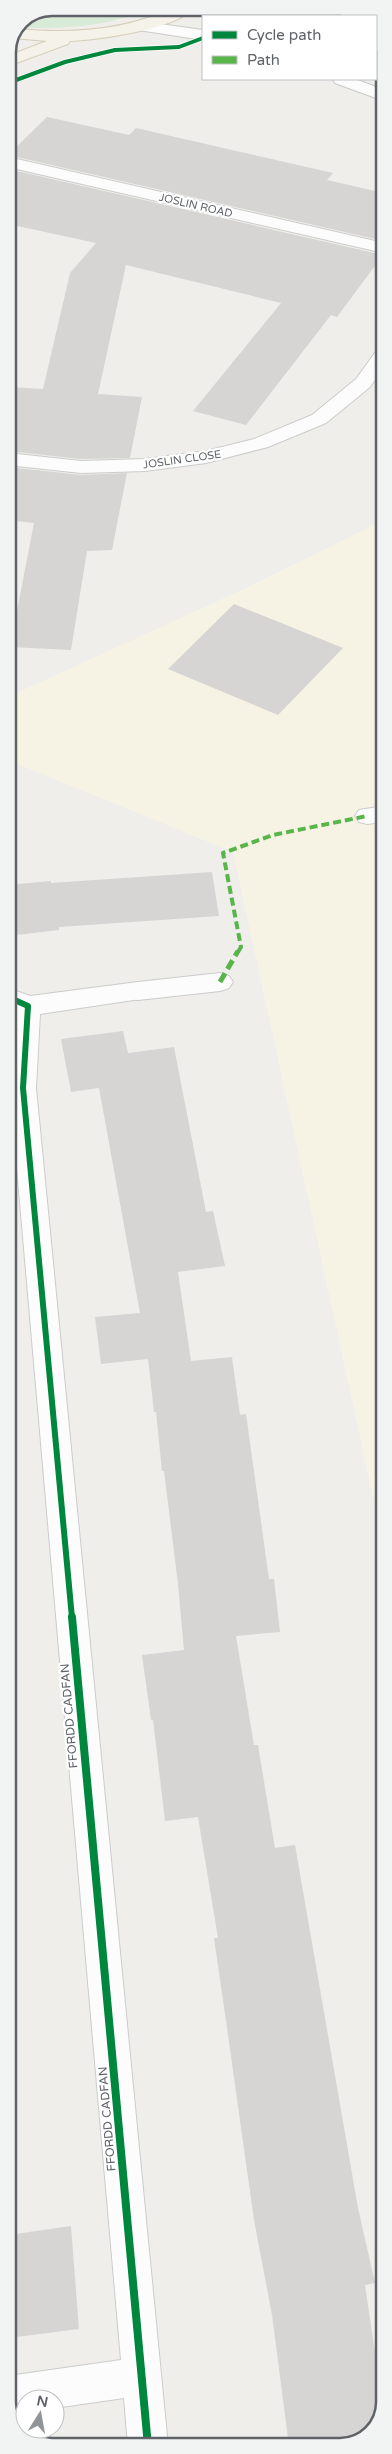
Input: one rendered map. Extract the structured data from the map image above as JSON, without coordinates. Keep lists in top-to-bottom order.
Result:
{
  "streets": {
    "street": ["JOSLIN ROAD", "JOSLIN CLOSE", "FFORDD CADFAN"]
  },
  "legend": ["Cycle path", "Path"],
  "north": "top"
}
